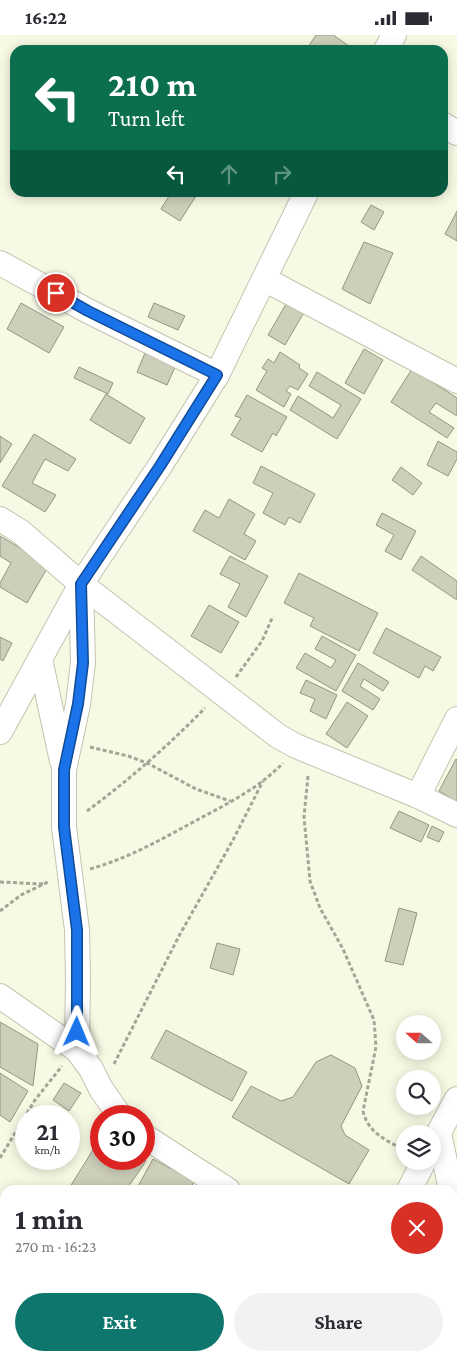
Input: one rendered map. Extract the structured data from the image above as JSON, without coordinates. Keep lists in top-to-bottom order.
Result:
{
  "north": "left",
  "page": {
    "status": "16:22",
    "turn": ["210 m", "Turn left"],
    "speed": "21 km/h",
    "limit": "30",
    "heading": ["1 min", "270 m · 16:23"],
    "buttons": ["Exit", "Share"]
  }
}
